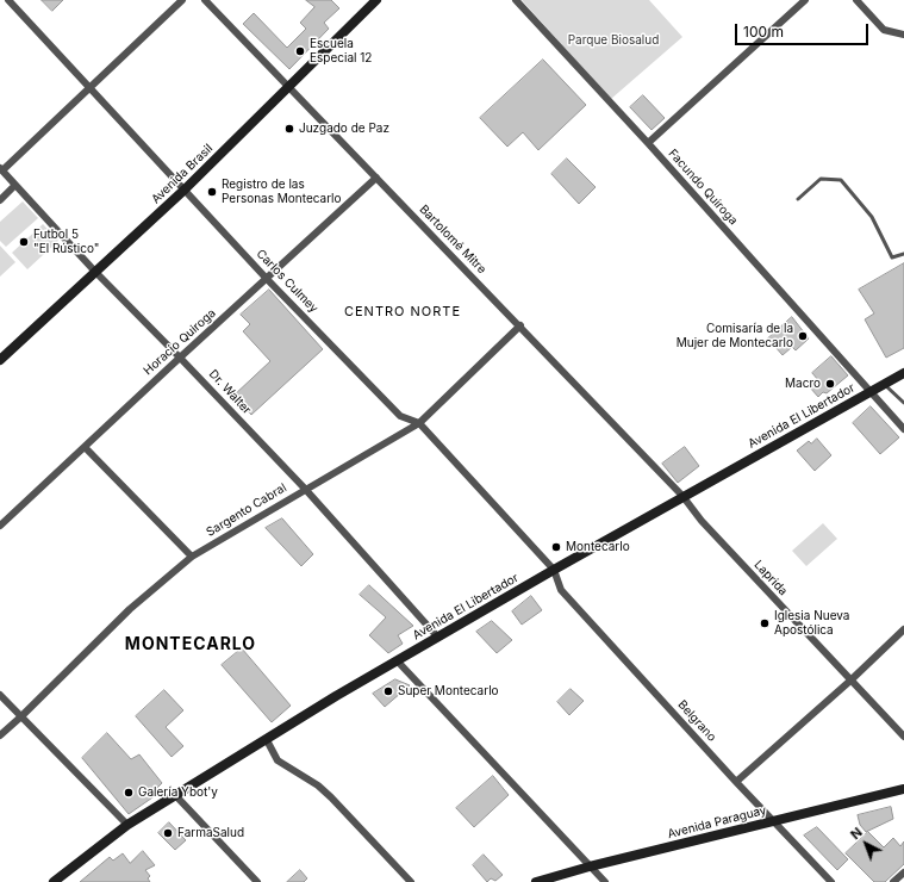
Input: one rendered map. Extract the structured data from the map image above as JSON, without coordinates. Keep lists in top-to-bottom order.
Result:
{
  "streets": {
    "main road": ["Avenida Brasil", "Avenida El Libertador", "Avenida Paraguay"],
    "street": [
      "Facundo Quiroga",
      "Bartolomé Mitre",
      "Carlos Culmey",
      "Horacio Quiroga",
      "Dr. Walter",
      "Sargento Cabral",
      "Laprida",
      "Belgrano"
    ]
  },
  "crossings": [
    ["Avenida Brasil", "Bartolomé Mitre"],
    ["Avenida Brasil", "Carlos Culmey"],
    ["Avenida Brasil", "Dr. Walter"],
    ["Facundo Quiroga", "Avenida El Libertador"],
    ["Bartolomé Mitre", "Horacio Quiroga"],
    ["Bartolomé Mitre", "Avenida El Libertador"],
    ["Bartolomé Mitre", "Sargento Cabral"],
    ["Bartolomé Mitre", "Laprida"],
    ["Carlos Culmey", "Horacio Quiroga"],
    ["Carlos Culmey", "Avenida El Libertador"],
    ["Carlos Culmey", "Sargento Cabral"],
    ["Carlos Culmey", "Belgrano"],
    ["Horacio Quiroga", "Dr. Walter"],
    ["Dr. Walter", "Avenida El Libertador"],
    ["Dr. Walter", "Sargento Cabral"],
    ["Avenida El Libertador", "Laprida"],
    ["Avenida El Libertador", "Belgrano"],
    ["Belgrano", "Avenida Paraguay"]
  ],
  "districts": ["CENTRO NORTE", "MONTECARLO"],
  "parks": ["Parque Biosalud"],
  "places": [
    "Escuela Especial 12",
    "Juzgado de Paz",
    "Registro de las Personas Montecarlo",
    "Futbol 5 \"El Rústico\"",
    "Comisaría de la Mujer de Montecarlo",
    "Macro",
    "Montecarlo",
    "Iglesia Nueva Apostólica",
    "Super Montecarlo",
    "Galería Ybot'y",
    "FarmaSalud"
  ],
  "scale_bar": "100 m",
  "north": "top left"
}
